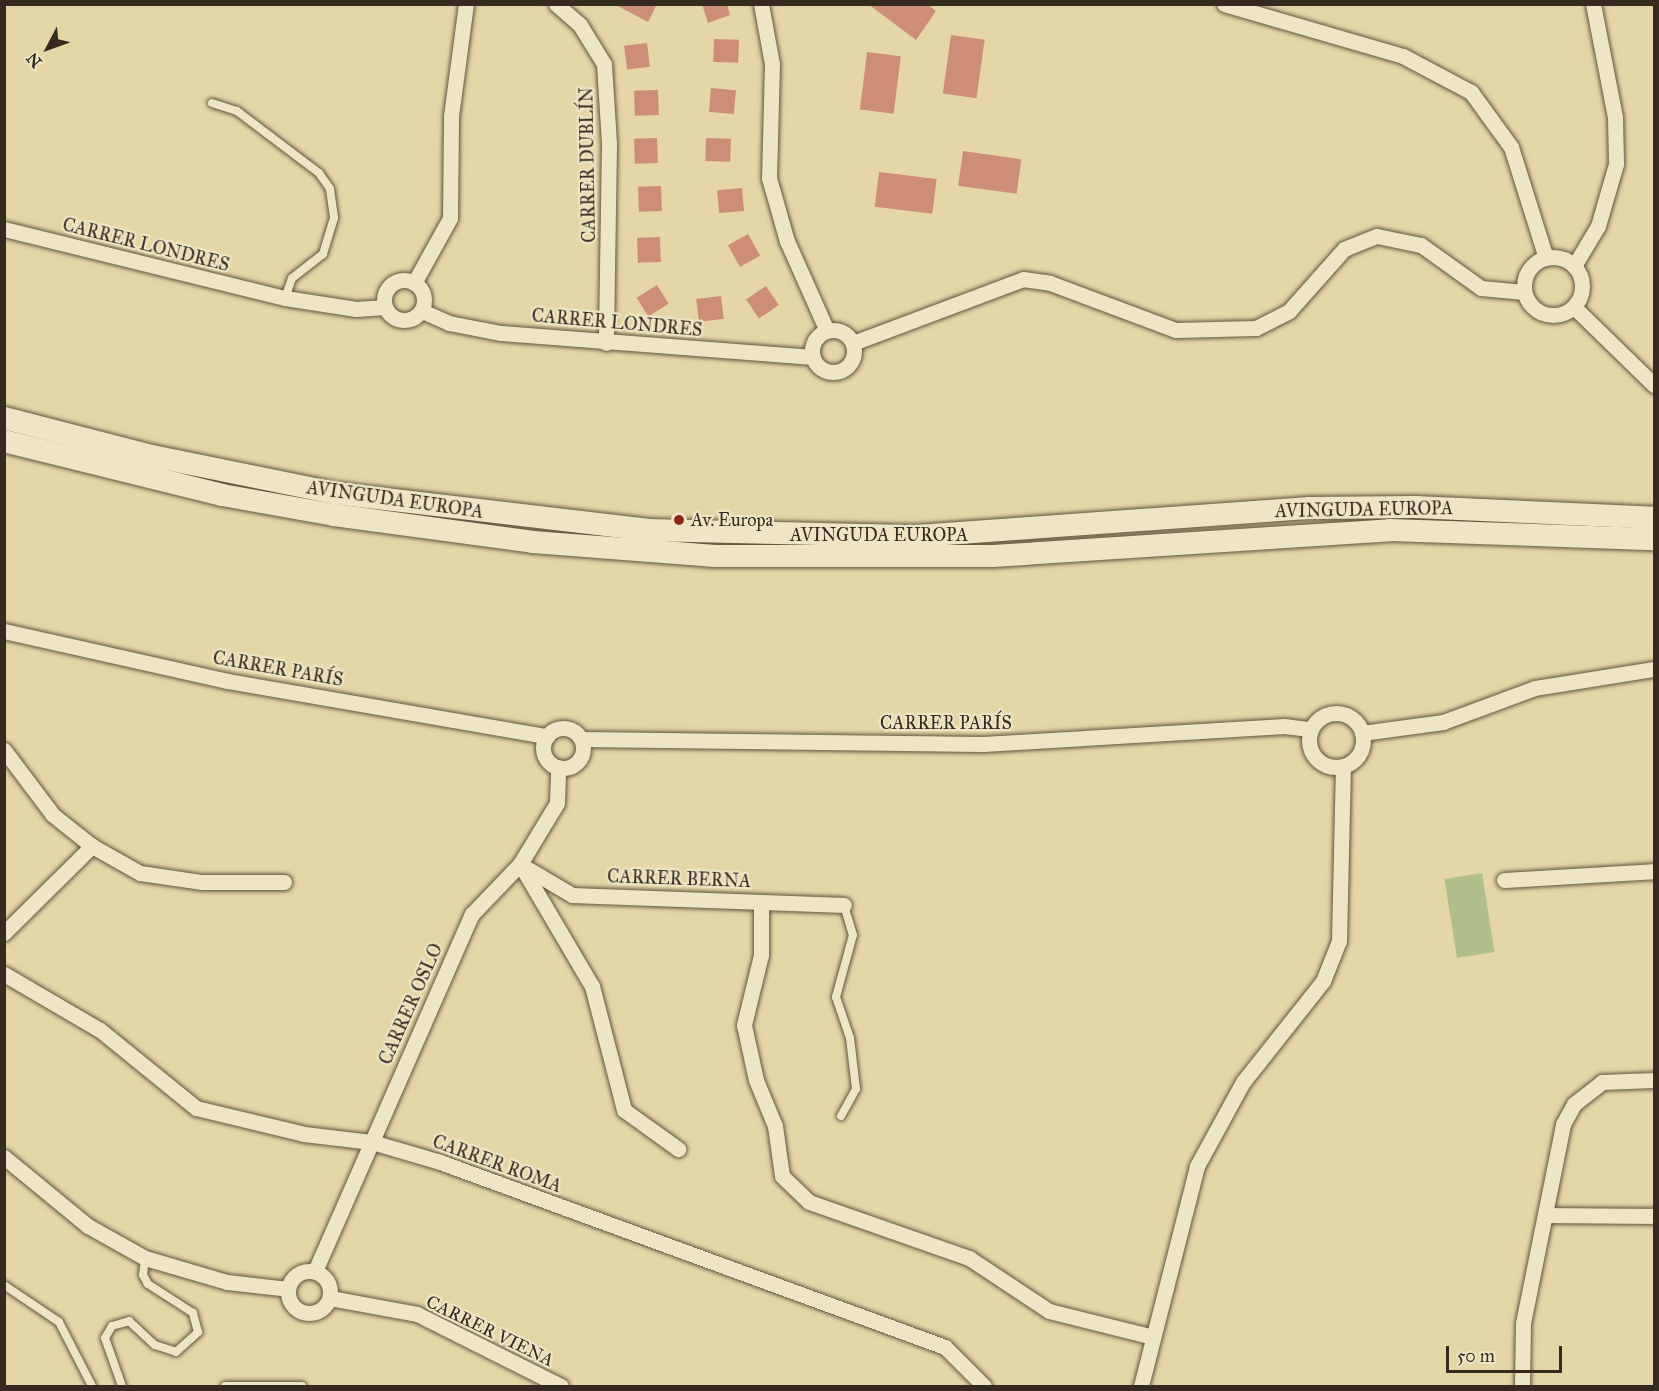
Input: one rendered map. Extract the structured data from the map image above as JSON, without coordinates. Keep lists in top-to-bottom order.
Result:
{
  "streets": {
    "main road": ["AVINGUDA EUROPA"],
    "street": [
      "CARRER DUBLÍN",
      "CARRER LONDRES",
      "CARRER PARÍS",
      "CARRER BERNA",
      "CARRER OSLO",
      "CARRER ROMA",
      "CARRER VIENA"
    ]
  },
  "crossings": [
    ["CARRER DUBLÍN", "CARRER LONDRES"],
    ["CARRER PARÍS", "CARRER OSLO"],
    ["CARRER BERNA", "CARRER OSLO"],
    ["CARRER OSLO", "CARRER ROMA"],
    ["CARRER OSLO", "CARRER VIENA"]
  ],
  "places": ["Av. Europa"],
  "scale_bar": "50 m",
  "north": "bottom left"
}
